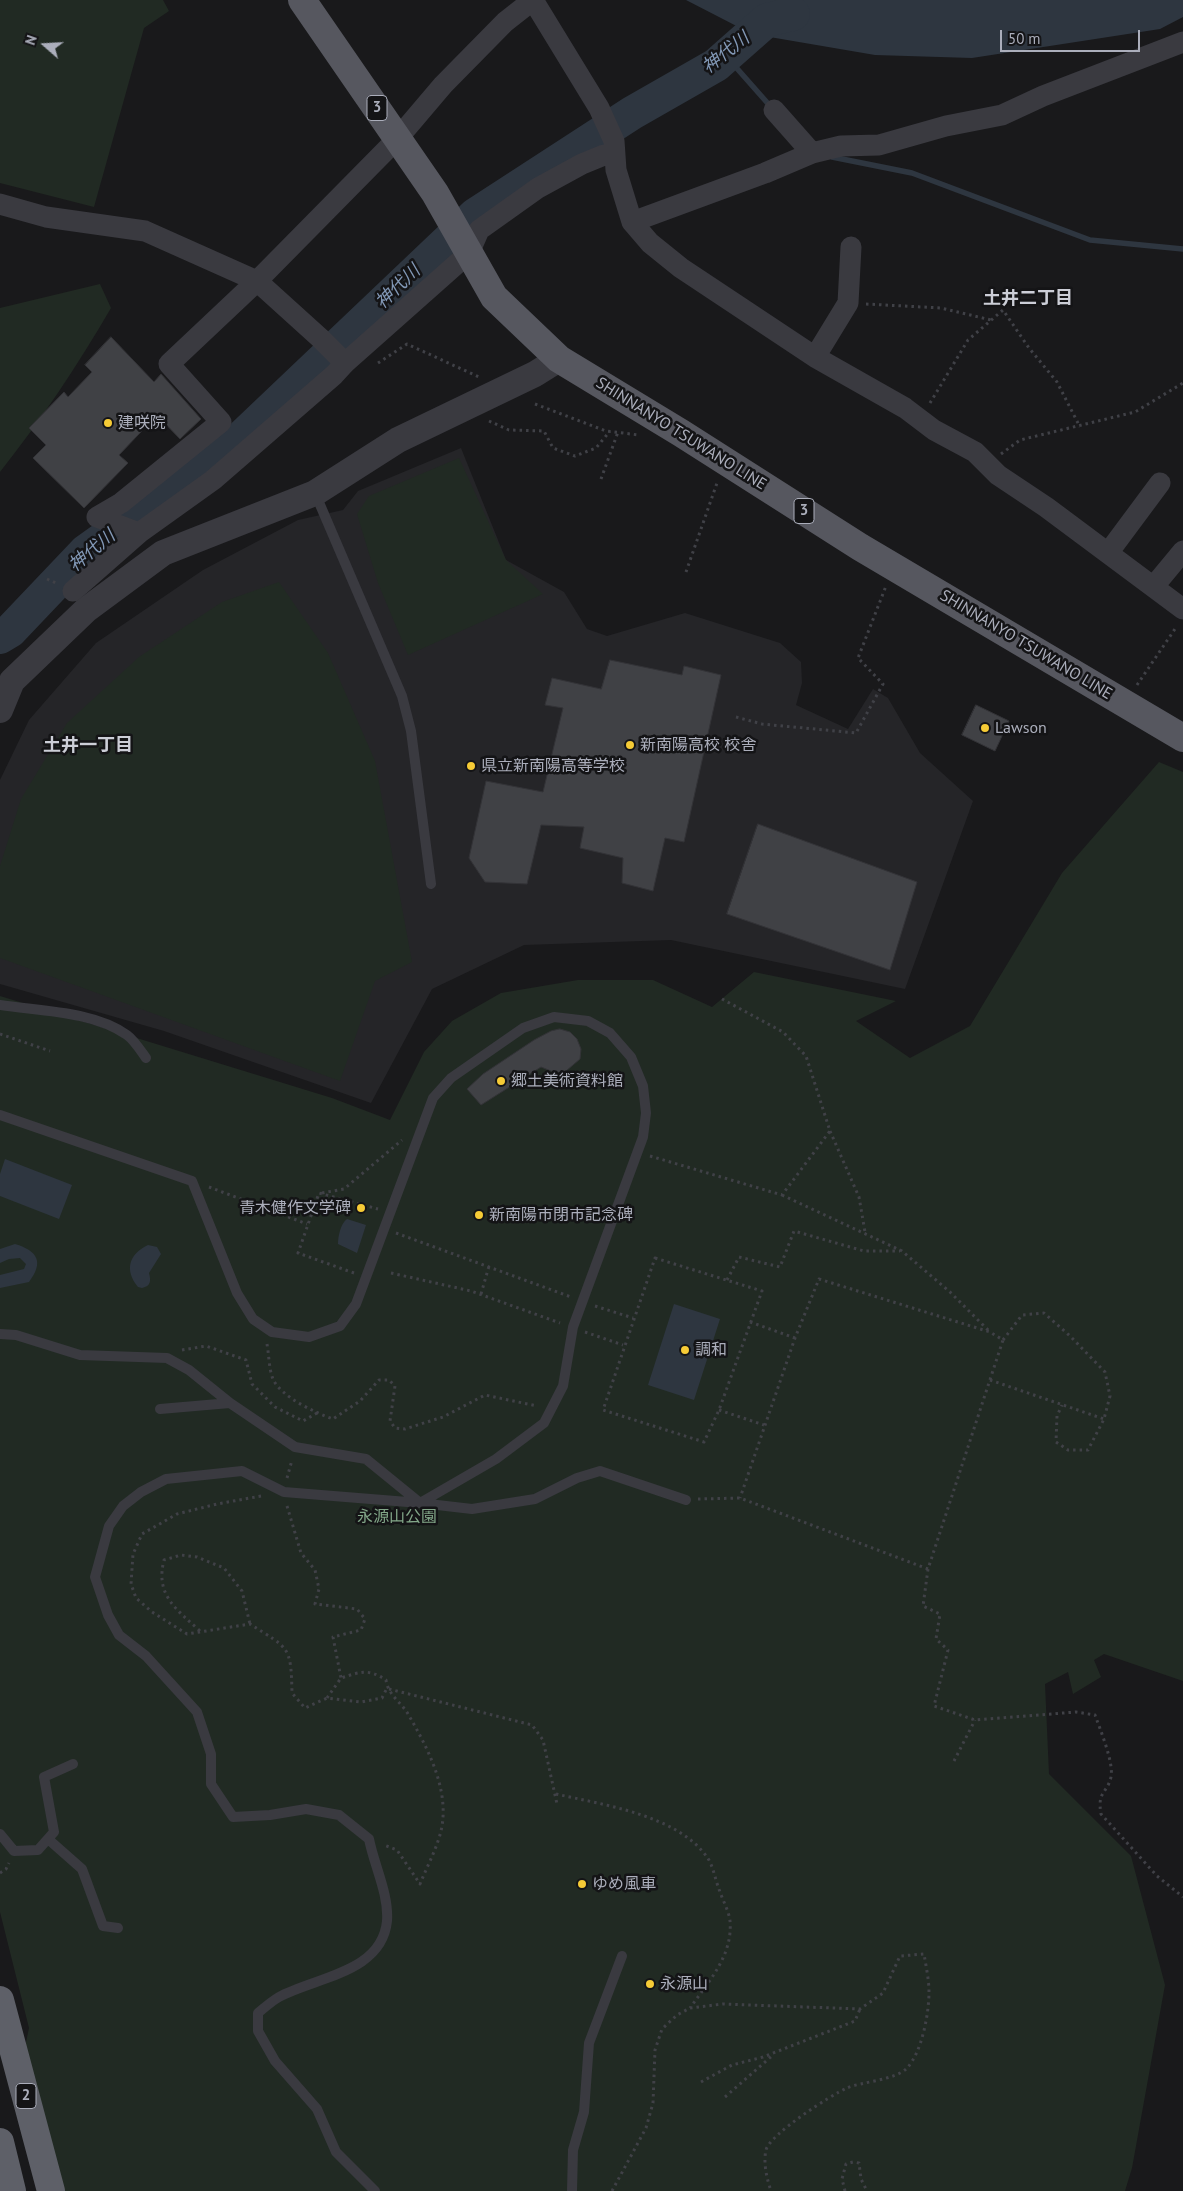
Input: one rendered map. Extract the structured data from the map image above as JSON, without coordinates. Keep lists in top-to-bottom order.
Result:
{
  "streets": {
    "highway": ["2"],
    "main road": ["3", "SHINNANYO TSUWANO LINE"]
  },
  "districts": ["土井二丁目", "土井一丁目"],
  "water": ["神代川"],
  "parks": ["永源山公園"],
  "places": [
    "建咲院",
    "Lawson",
    "新南陽高校 校舎",
    "県立新南陽高等学校",
    "郷土美術資料館",
    "青木健作文学碑",
    "新南陽市閉市記念碑",
    "調和",
    "ゆめ風車",
    "永源山"
  ],
  "scale_bar": "50 m",
  "north": "left"
}
